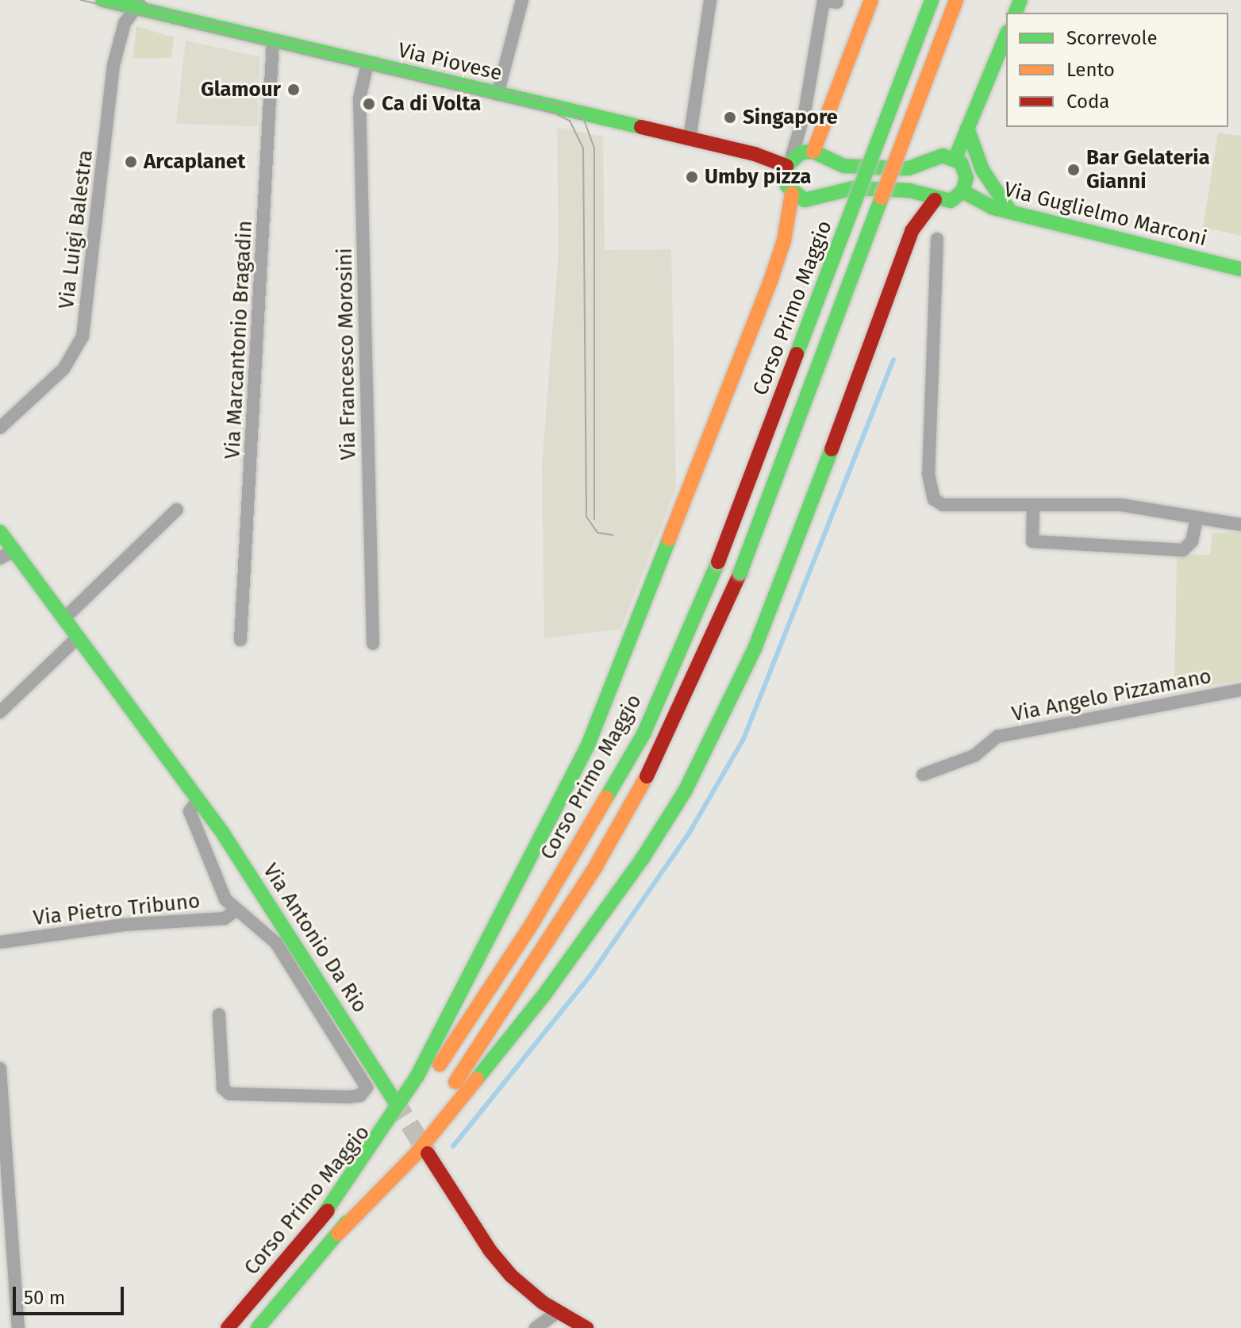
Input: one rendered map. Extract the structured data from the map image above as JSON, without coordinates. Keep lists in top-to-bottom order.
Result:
{
  "streets": {
    "main road": [
      "Via Piovese",
      "Via Guglielmo Marconi",
      "Corso Primo Maggio",
      "Via Antonio Da Rio"
    ],
    "street": [
      "Via Luigi Balestra",
      "Via Marcantonio Bragadin",
      "Via Francesco Morosini",
      "Via Angelo Pizzamano",
      "Via Pietro Tribuno"
    ]
  },
  "crossings": [
    ["Via Piovese", "Via Luigi Balestra"],
    ["Via Piovese", "Via Marcantonio Bragadin"],
    ["Via Piovese", "Via Francesco Morosini"],
    ["Via Pietro Tribuno", "Via Antonio Da Rio"]
  ],
  "places": [
    "Glamour",
    "Ca di Volta",
    "Singapore",
    "Arcaplanet",
    "Bar Gelateria Gianni",
    "Umby pizza"
  ],
  "legend": ["Scorrevole", "Lento", "Coda"],
  "scale_bar": "50 m"
}
